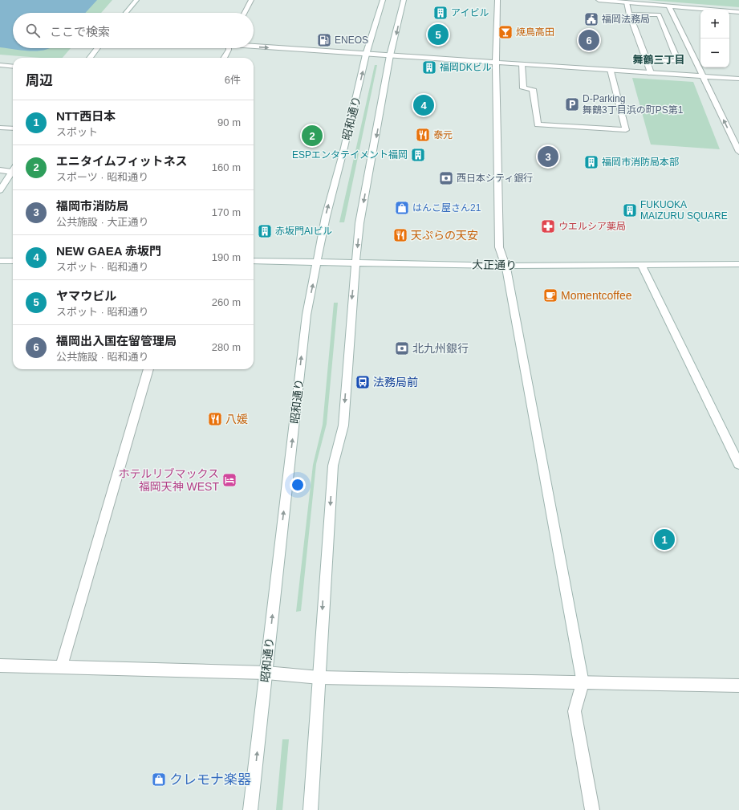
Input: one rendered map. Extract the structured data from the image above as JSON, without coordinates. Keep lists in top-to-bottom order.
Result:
{
  "streets": {
    "street": ["昭和通り", "大正通り"]
  },
  "crossings": [
    ["昭和通り", "大正通り"]
  ],
  "districts": ["舞鶴三丁目"],
  "places": {
    "building": [
      "アイビル",
      "福岡DKビル",
      "ESPエンタテイメント福岡",
      "福岡市消防局本部",
      "FUKUOKA MAIZURU SQUARE",
      "赤坂門AIビル"
    ],
    "public building": ["福岡法務局"],
    "bar": ["焼鳥高田"],
    "fuel station": ["ENEOS"],
    "parking": ["D-Parking 舞鶴3丁目浜の町PS第1"],
    "restaurant": ["泰元", "天ぷらの天安", "八媛"],
    "bank": ["西日本シティ銀行", "北九州銀行"],
    "shop": ["はんこ屋さん21", "クレモナ楽器"],
    "pharmacy": ["ウエルシア薬局"],
    "cafe": ["Momentcoffee"],
    "bus stop": ["法務局前"],
    "hotel": ["ホテルリブマックス 福岡天神 WEST"]
  },
  "page": {
    "map_buttons": ["+", "−"],
    "search": "ここで検索",
    "pins": [
      "5",
      "6",
      "4",
      "2",
      "3",
      "1"
    ],
    "heading": ["周辺", "6件"],
    "list": [
      {
        "mark": "1",
        "name": "NTT西日本",
        "note": "スポット",
        "value": "90 m"
      },
      {
        "mark": "2",
        "name": "エニタイムフィットネス",
        "note": "スポーツ · 昭和通り",
        "value": "160 m"
      },
      {
        "mark": "3",
        "name": "福岡市消防局",
        "note": "公共施設 · 大正通り",
        "value": "170 m"
      },
      {
        "mark": "4",
        "name": "NEW GAEA 赤坂門",
        "note": "スポット · 昭和通り",
        "value": "190 m"
      },
      {
        "mark": "5",
        "name": "ヤマウビル",
        "note": "スポット · 昭和通り",
        "value": "260 m"
      },
      {
        "mark": "6",
        "name": "福岡出入国在留管理局",
        "note": "公共施設 · 昭和通り",
        "value": "280 m"
      }
    ]
  }
}
